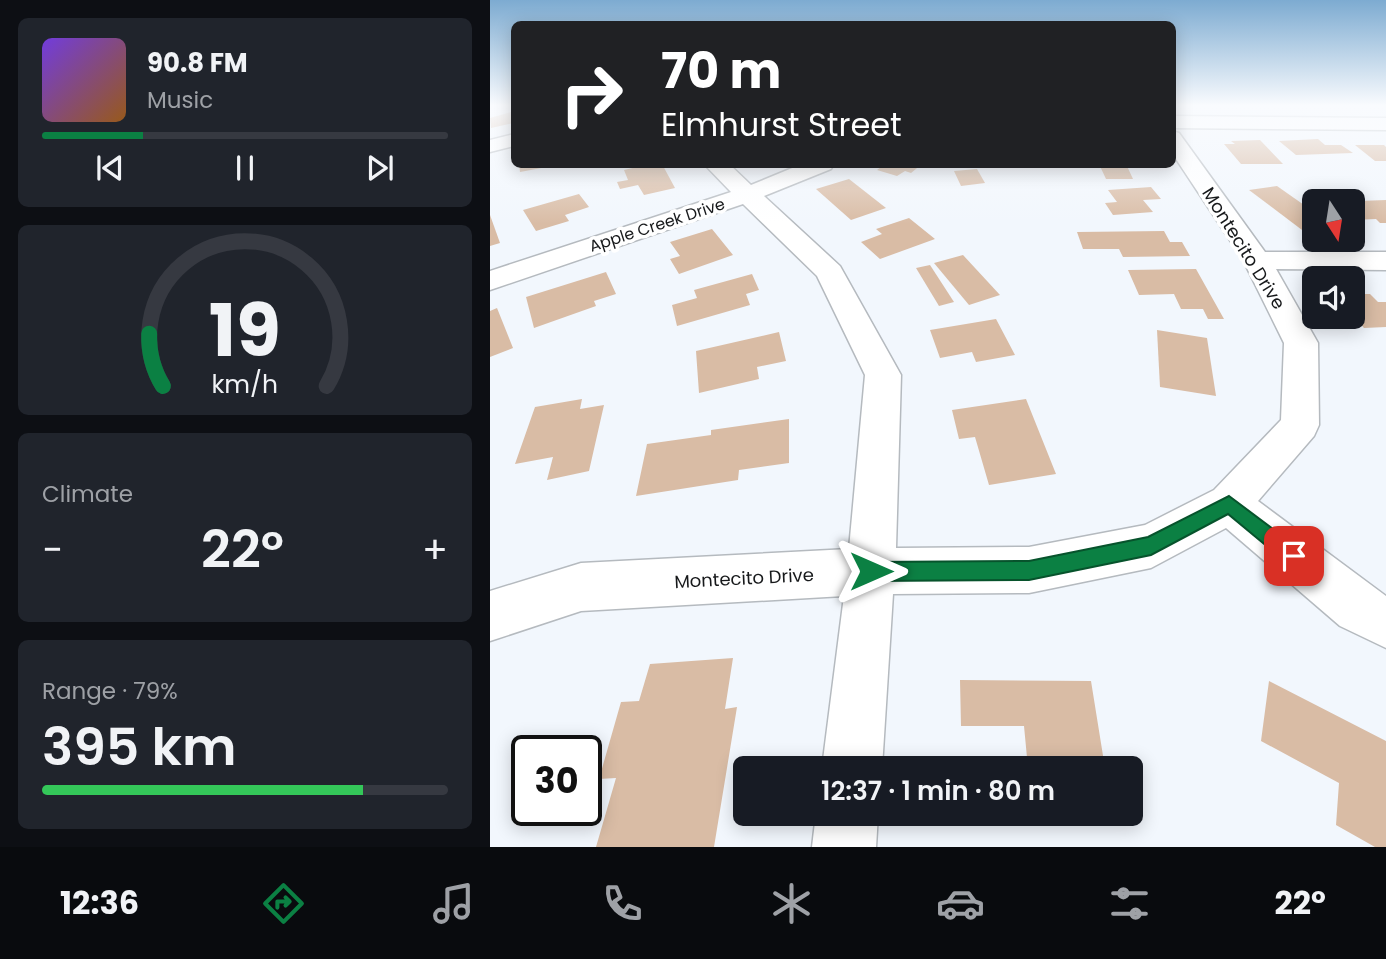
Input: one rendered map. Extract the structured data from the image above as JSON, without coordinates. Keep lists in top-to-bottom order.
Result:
{
  "streets": {
    "street": ["Apple Creek Drive", "Montecito Drive"]
  },
  "north": "bottom",
  "page": {
    "turn": ["70 m", "Elmhurst Street"],
    "song": ["90.8 FM", "Music"],
    "tile": [
      "Climate",
      ["Range · 79%", "395 km"]
    ],
    "heat": ["−", "22°", "+"],
    "limit": "30",
    "trip": "12:37 · 1 min · 80 m",
    "tabs": ["12:36", "22°"],
    "gauge": ["19", "km/h"]
  }
}
